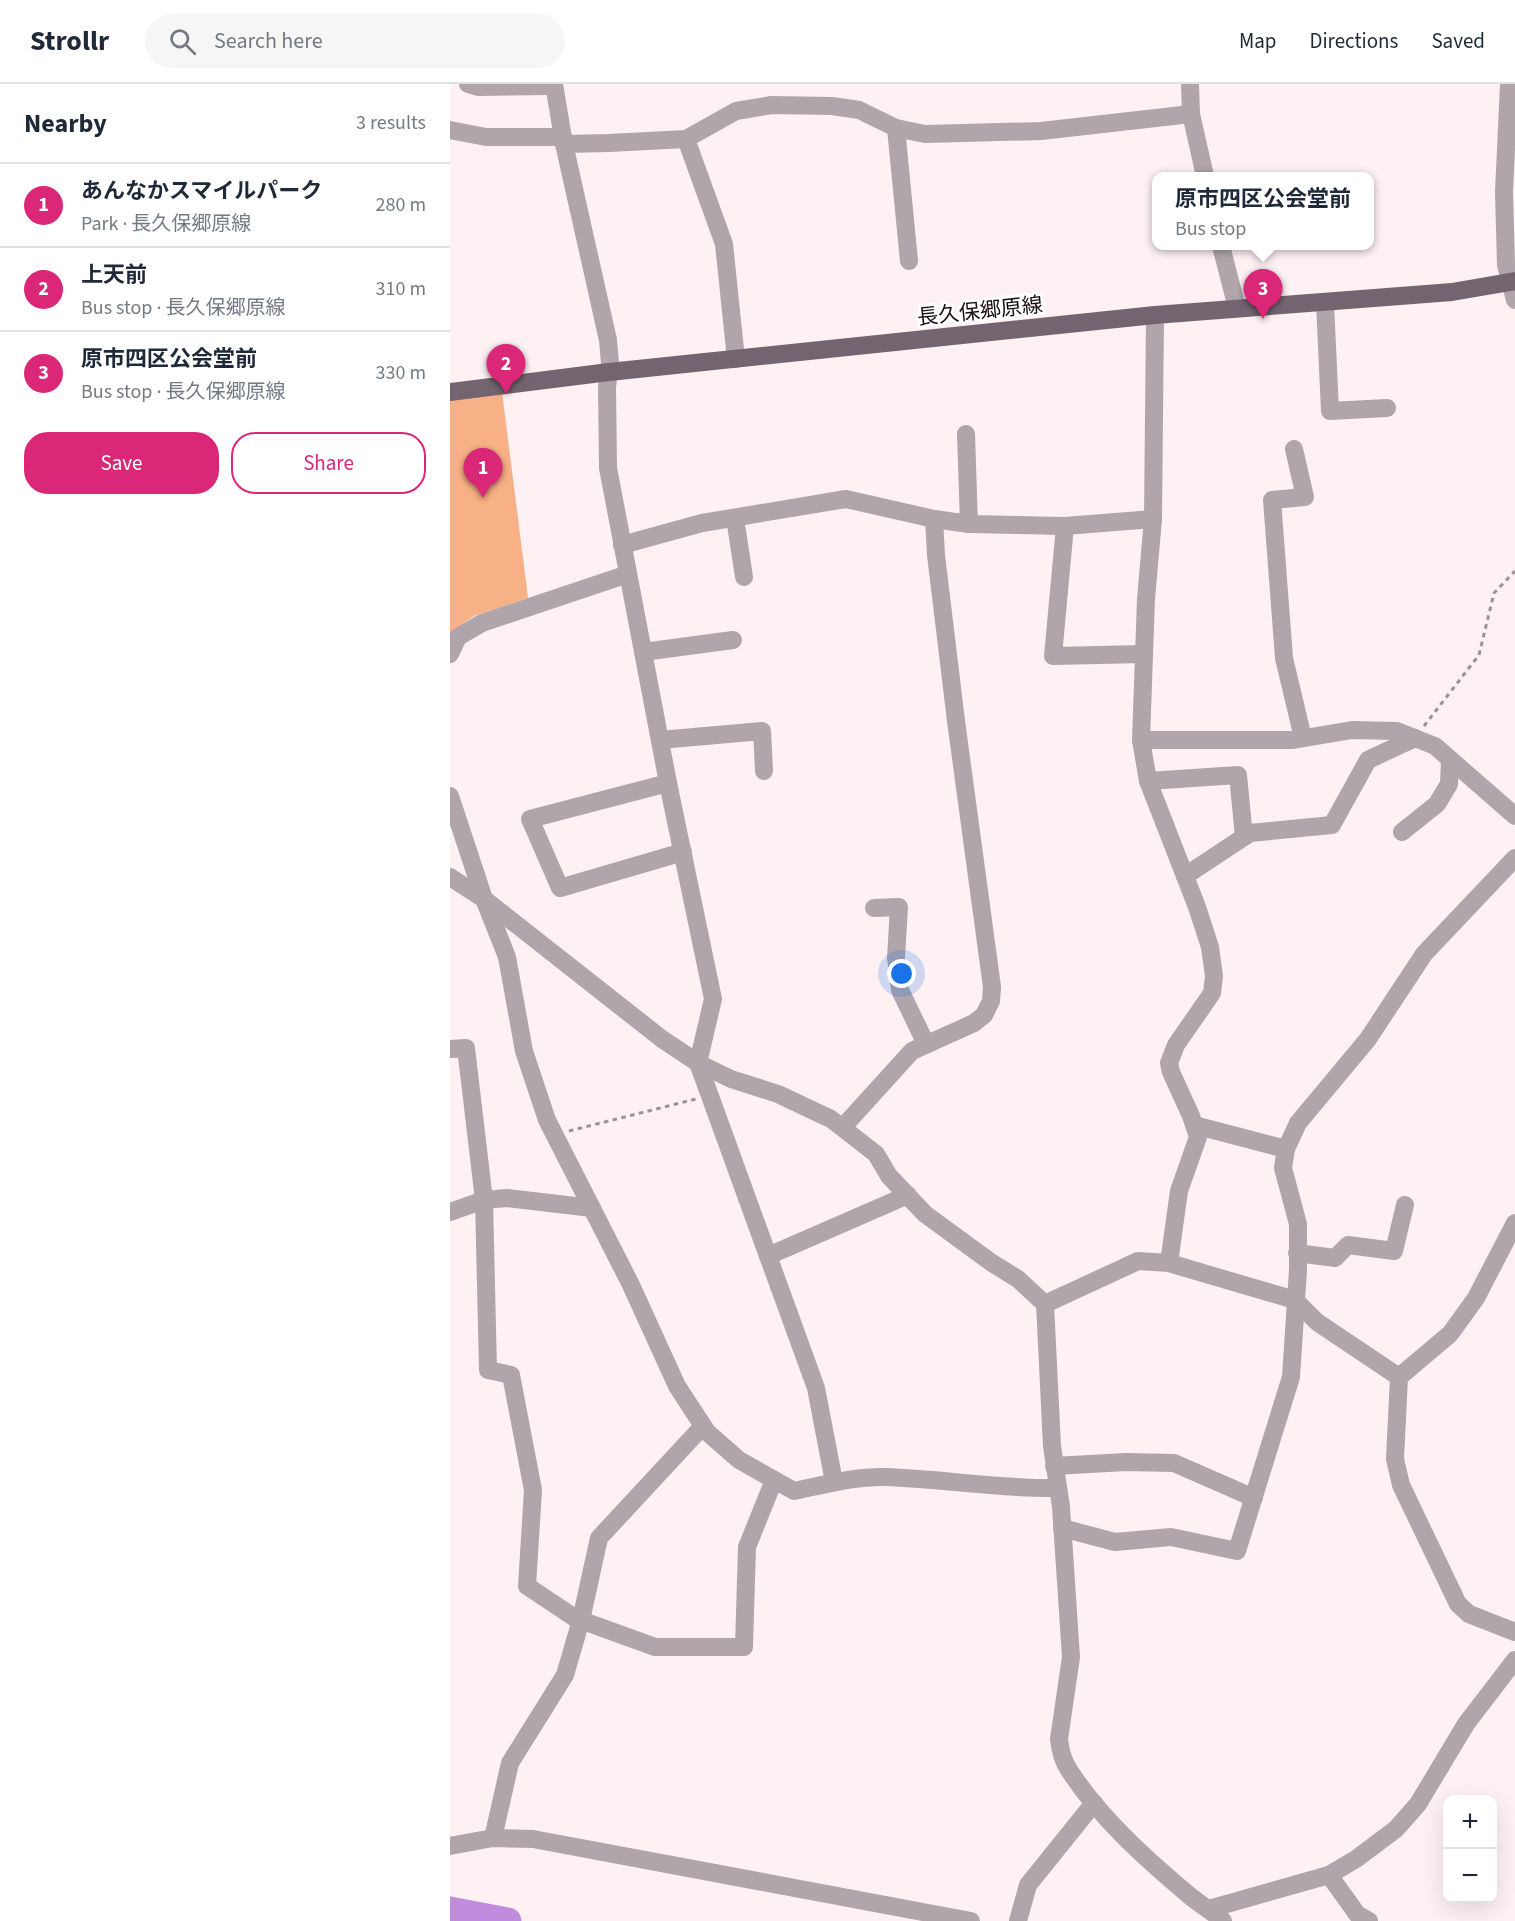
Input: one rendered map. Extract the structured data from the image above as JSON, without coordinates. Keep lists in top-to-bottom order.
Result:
{
  "streets": {
    "main road": ["長久保郷原線"]
  },
  "page": {
    "header": "Strollr",
    "search": "Search here",
    "nav": ["Map", "Directions", "Saved"],
    "heading": ["Nearby", "3 results"],
    "list": [
      {
        "mark": "1",
        "name": "あんなかスマイルパーク",
        "note": "Park · 長久保郷原線",
        "value": "280 m"
      },
      {
        "mark": "2",
        "name": "上天前",
        "note": "Bus stop · 長久保郷原線",
        "value": "310 m"
      },
      {
        "mark": "3",
        "name": "原市四区公会堂前",
        "note": "Bus stop · 長久保郷原線",
        "value": "330 m"
      }
    ],
    "popup": ["原市四区公会堂前", "Bus stop"],
    "pins": ["3", "2", "1"],
    "buttons": ["Save", "Share"],
    "map_buttons": ["+", "−"]
  }
}
